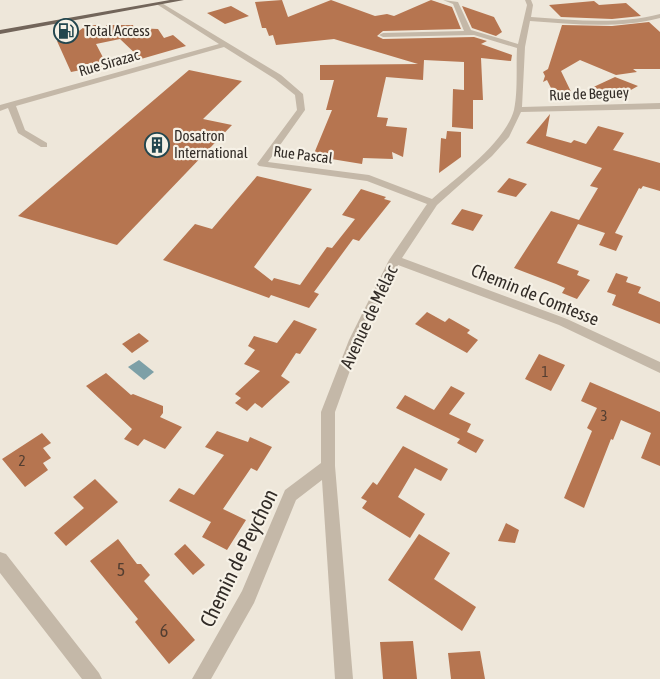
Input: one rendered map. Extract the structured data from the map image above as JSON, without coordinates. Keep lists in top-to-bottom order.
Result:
{
  "streets": {
    "street": [
      "Rue Sirazac",
      "Rue de Beguey",
      "Rue Pascal",
      "Chemin de Comtesse",
      "Avenue de Mélac",
      "Chemin de Peychon"
    ]
  },
  "crossings": [
    ["Rue Sirazac", "Rue Pascal"],
    ["Rue de Beguey", "Avenue de Mélac"],
    ["Rue Pascal", "Avenue de Mélac"],
    ["Chemin de Comtesse", "Avenue de Mélac"],
    ["Avenue de Mélac", "Chemin de Peychon"]
  ],
  "places": {
    "fuel station": ["Total Access"],
    "building": ["Dosatron International"]
  },
  "house_numbers": [
    "1",
    "3",
    "2",
    "5",
    "6"
  ]
}
